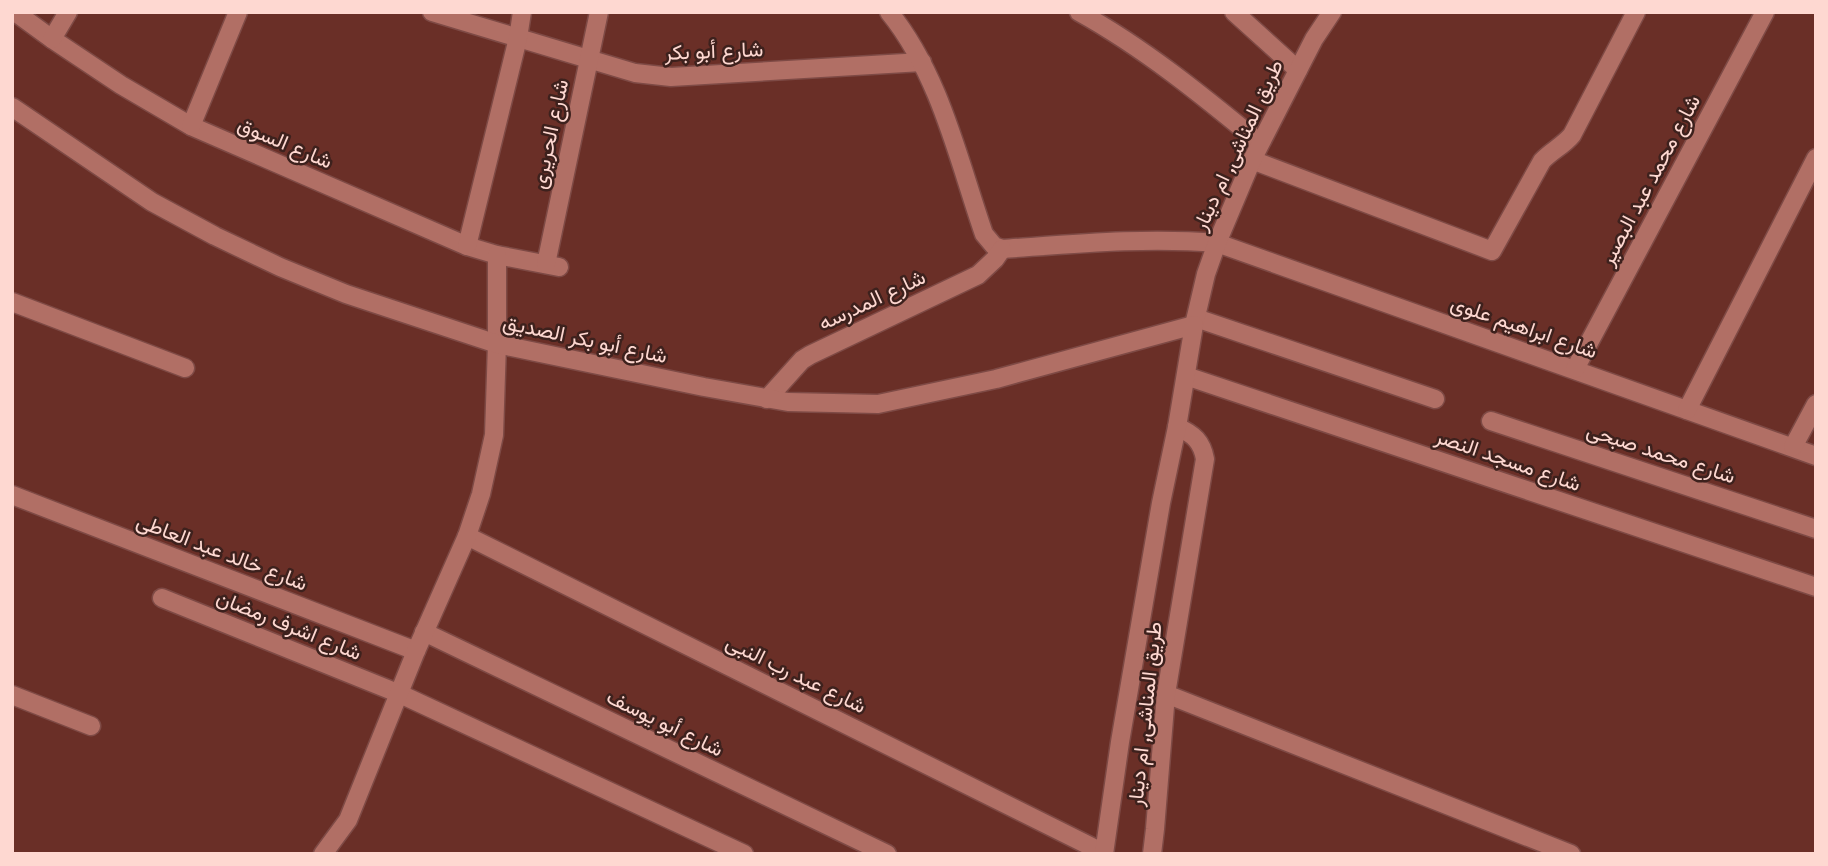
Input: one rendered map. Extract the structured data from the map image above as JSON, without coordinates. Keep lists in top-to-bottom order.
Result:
{
  "streets": {
    "street": [
      "شارع أبو بكر",
      "شارع الحريرى",
      "شارع السوق",
      "طريق المناشى, ام دينار",
      "شارع محمد عبد البصير",
      "شارع المدرسه",
      "شارع ابراهيم علوى",
      "شارع أبو بكر الصديق",
      "شارع محمد صبحى",
      "شارع مسجد النصر",
      "شارع خالد عبد العاطى",
      "شارع اشرف رمضان",
      "شارع عبد رب النبى",
      "شارع أبو يوسف"
    ]
  },
  "crossings": [
    ["شارع أبو بكر", "شارع الحريرى"],
    ["شارع الحريرى", "شارع السوق"],
    ["طريق المناشى, ام دينار", "شارع ابراهيم علوى"],
    ["طريق المناشى, ام دينار", "شارع أبو بكر الصديق"],
    ["طريق المناشى, ام دينار", "شارع مسجد النصر"],
    ["طريق المناشى, ام دينار", "شارع عبد رب النبى"],
    ["شارع محمد عبد البصير", "شارع ابراهيم علوى"],
    ["شارع المدرسه", "شارع ابراهيم علوى"],
    ["شارع المدرسه", "شارع أبو بكر الصديق"]
  ]
}
